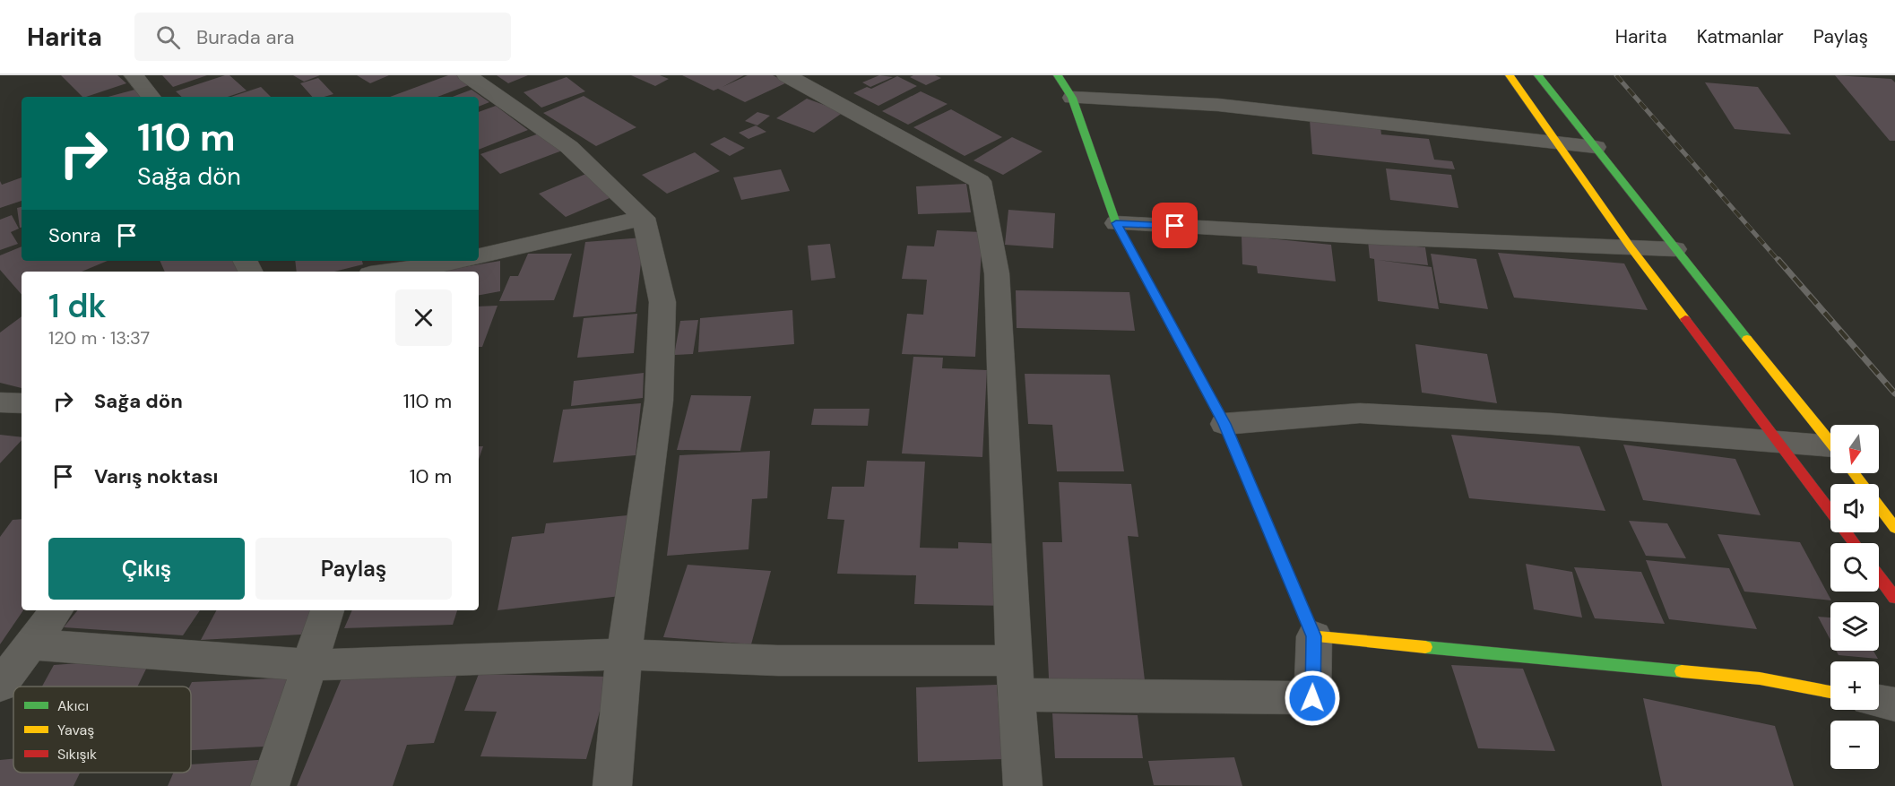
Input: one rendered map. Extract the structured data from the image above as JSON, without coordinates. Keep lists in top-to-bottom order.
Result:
{
  "legend": ["Akıcı", "Yavaş", "Sıkışık"],
  "north": "bottom",
  "page": {
    "header": "Harita",
    "search": "Burada ara",
    "nav": ["Harita", "Katmanlar", "Paylaş"],
    "turn": ["110 m", "Sağa dön"],
    "then": "Sonra",
    "heading": ["1 dk", "120 m · 13:37"],
    "list": [
      {
        "name": "Sağa dön",
        "value": "110 m"
      },
      {
        "name": "Varış noktası",
        "value": "10 m"
      }
    ],
    "map_buttons": ["+", "−"],
    "buttons": ["Çıkış", "Paylaş"]
  }
}
